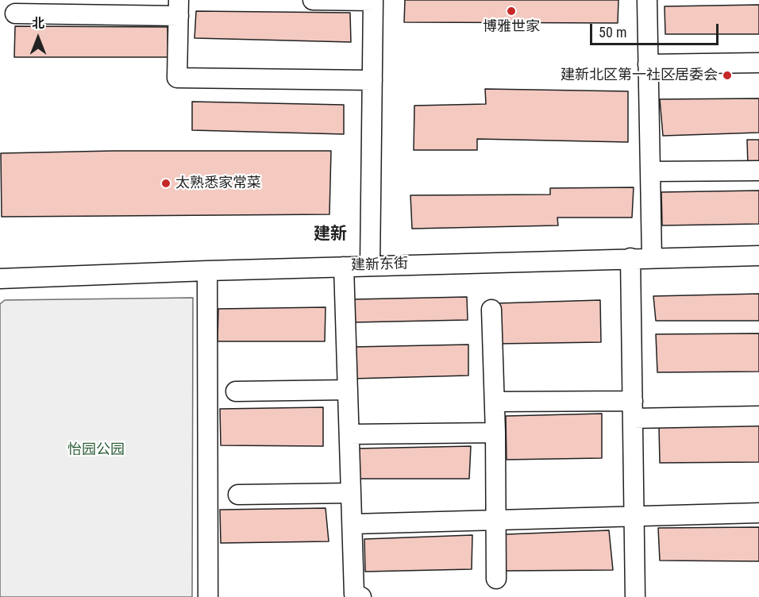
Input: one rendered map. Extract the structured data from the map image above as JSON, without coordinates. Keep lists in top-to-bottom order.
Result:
{
  "streets": {
    "street": ["建新东街"]
  },
  "districts": ["建新"],
  "parks": ["怡园公园"],
  "places": ["博雅世家", "建新北区第一社区居委会", "太熟悉家常菜"],
  "scale_bar": "50 m",
  "north": "top"
}
